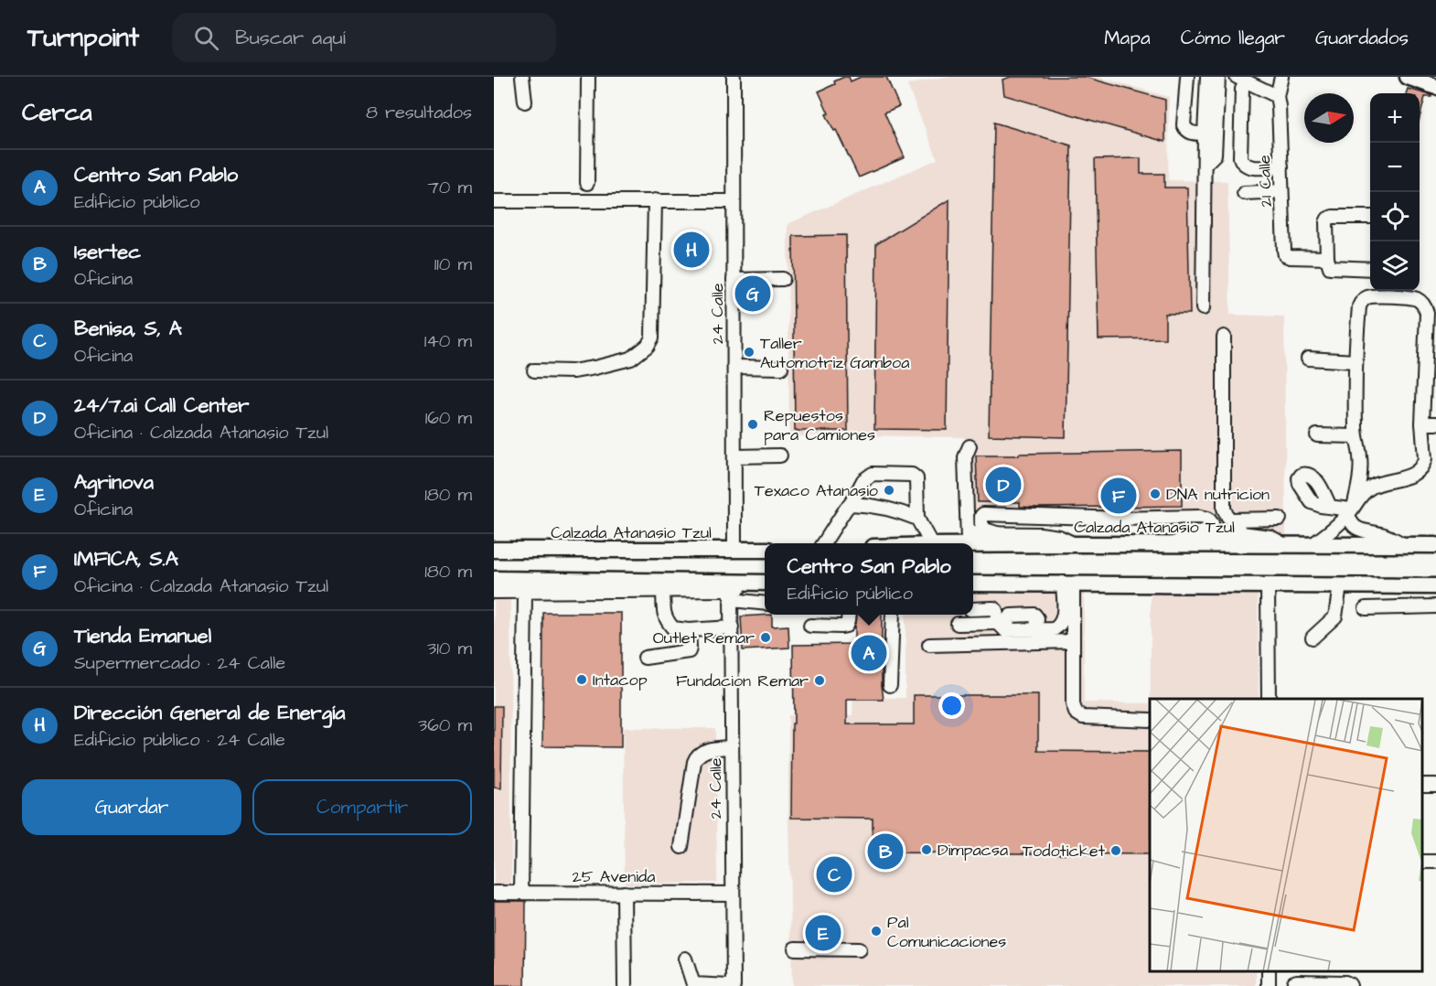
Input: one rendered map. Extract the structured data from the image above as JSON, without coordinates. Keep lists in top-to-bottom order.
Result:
{
  "streets": {
    "main road": ["Calzada Atanasio Tzul"],
    "street": ["21 Calle", "24 Calle", "25 Avenida"]
  },
  "crossings": [
    ["24 Calle", "Calzada Atanasio Tzul"],
    ["24 Calle", "25 Avenida"]
  ],
  "places": [
    "Taller Automotriz Gamboa",
    "Repuestos para Camiones",
    "Texaco Atanasio",
    "DNA nutricion",
    "Outlet Remar",
    "Intacop",
    "Fundacion Remar",
    "Dimpacsa",
    "Todoticket",
    "Pal Comunicaciones"
  ],
  "north": "right",
  "page": {
    "header": "Turnpoint",
    "search": "Buscar aquí",
    "nav": ["Mapa", "Cómo llegar", "Guardados"],
    "heading": ["Cerca", "8 resultados"],
    "map_buttons": ["+", "−"],
    "list": [
      {
        "mark": "A",
        "name": "Centro San Pablo",
        "note": "Edificio público",
        "value": "70 m"
      },
      {
        "mark": "B",
        "name": "Isertec",
        "note": "Oficina",
        "value": "110 m"
      },
      {
        "mark": "C",
        "name": "Benisa, S, A",
        "note": "Oficina",
        "value": "140 m"
      },
      {
        "mark": "D",
        "name": "24/7.ai Call Center",
        "note": "Oficina · Calzada Atanasio Tzul",
        "value": "160 m"
      },
      {
        "mark": "E",
        "name": "Agrinova",
        "note": "Oficina",
        "value": "180 m"
      },
      {
        "mark": "F",
        "name": "IMFICA, S.A",
        "note": "Oficina · Calzada Atanasio Tzul",
        "value": "180 m"
      },
      {
        "mark": "G",
        "name": "Tienda Emanuel",
        "note": "Supermercado · 24 Calle",
        "value": "310 m"
      },
      {
        "mark": "H",
        "name": "Dirección General de Energía",
        "note": "Edificio público · 24 Calle",
        "value": "360 m"
      }
    ],
    "pins": [
      "H",
      "G",
      "D",
      "F",
      "A",
      "B",
      "C",
      "E"
    ],
    "popup": ["Centro San Pablo", "Edificio público"],
    "buttons": ["Guardar", "Compartir"]
  }
}
